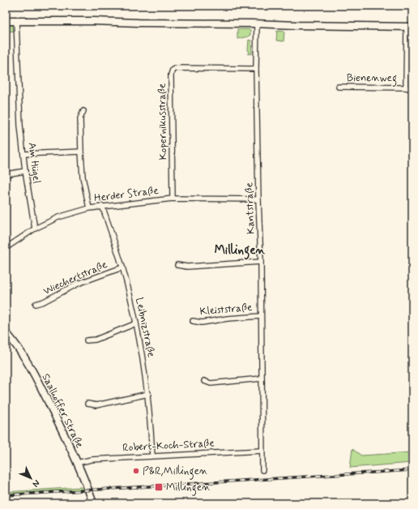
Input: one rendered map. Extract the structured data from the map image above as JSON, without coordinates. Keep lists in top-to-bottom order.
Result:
{
  "streets": {
    "street": [
      "Bienenweg",
      "Kopernikusstraße",
      "Am Hügel",
      "Herder Straße",
      "Kantstraße",
      "Wiechertstraße",
      "Kleiststraße",
      "Leibnizstraße",
      "Saalhoffer Straße",
      "Robert-Koch-Straße"
    ]
  },
  "crossings": [
    ["Kopernikusstraße", "Herder Straße"],
    ["Kopernikusstraße", "Kantstraße"],
    ["Am Hügel", "Herder Straße"],
    ["Herder Straße", "Kantstraße"],
    ["Herder Straße", "Leibnizstraße"],
    ["Kantstraße", "Kleiststraße"],
    ["Kantstraße", "Robert-Koch-Straße"],
    ["Wiechertstraße", "Leibnizstraße"],
    ["Leibnizstraße", "Robert-Koch-Straße"],
    ["Saalhoffer Straße", "Robert-Koch-Straße"]
  ],
  "districts": ["Millingen"],
  "places": {
    "other": ["P&R,Millingen"],
    "transit": ["Millingen"]
  },
  "north": "bottom right"
}
